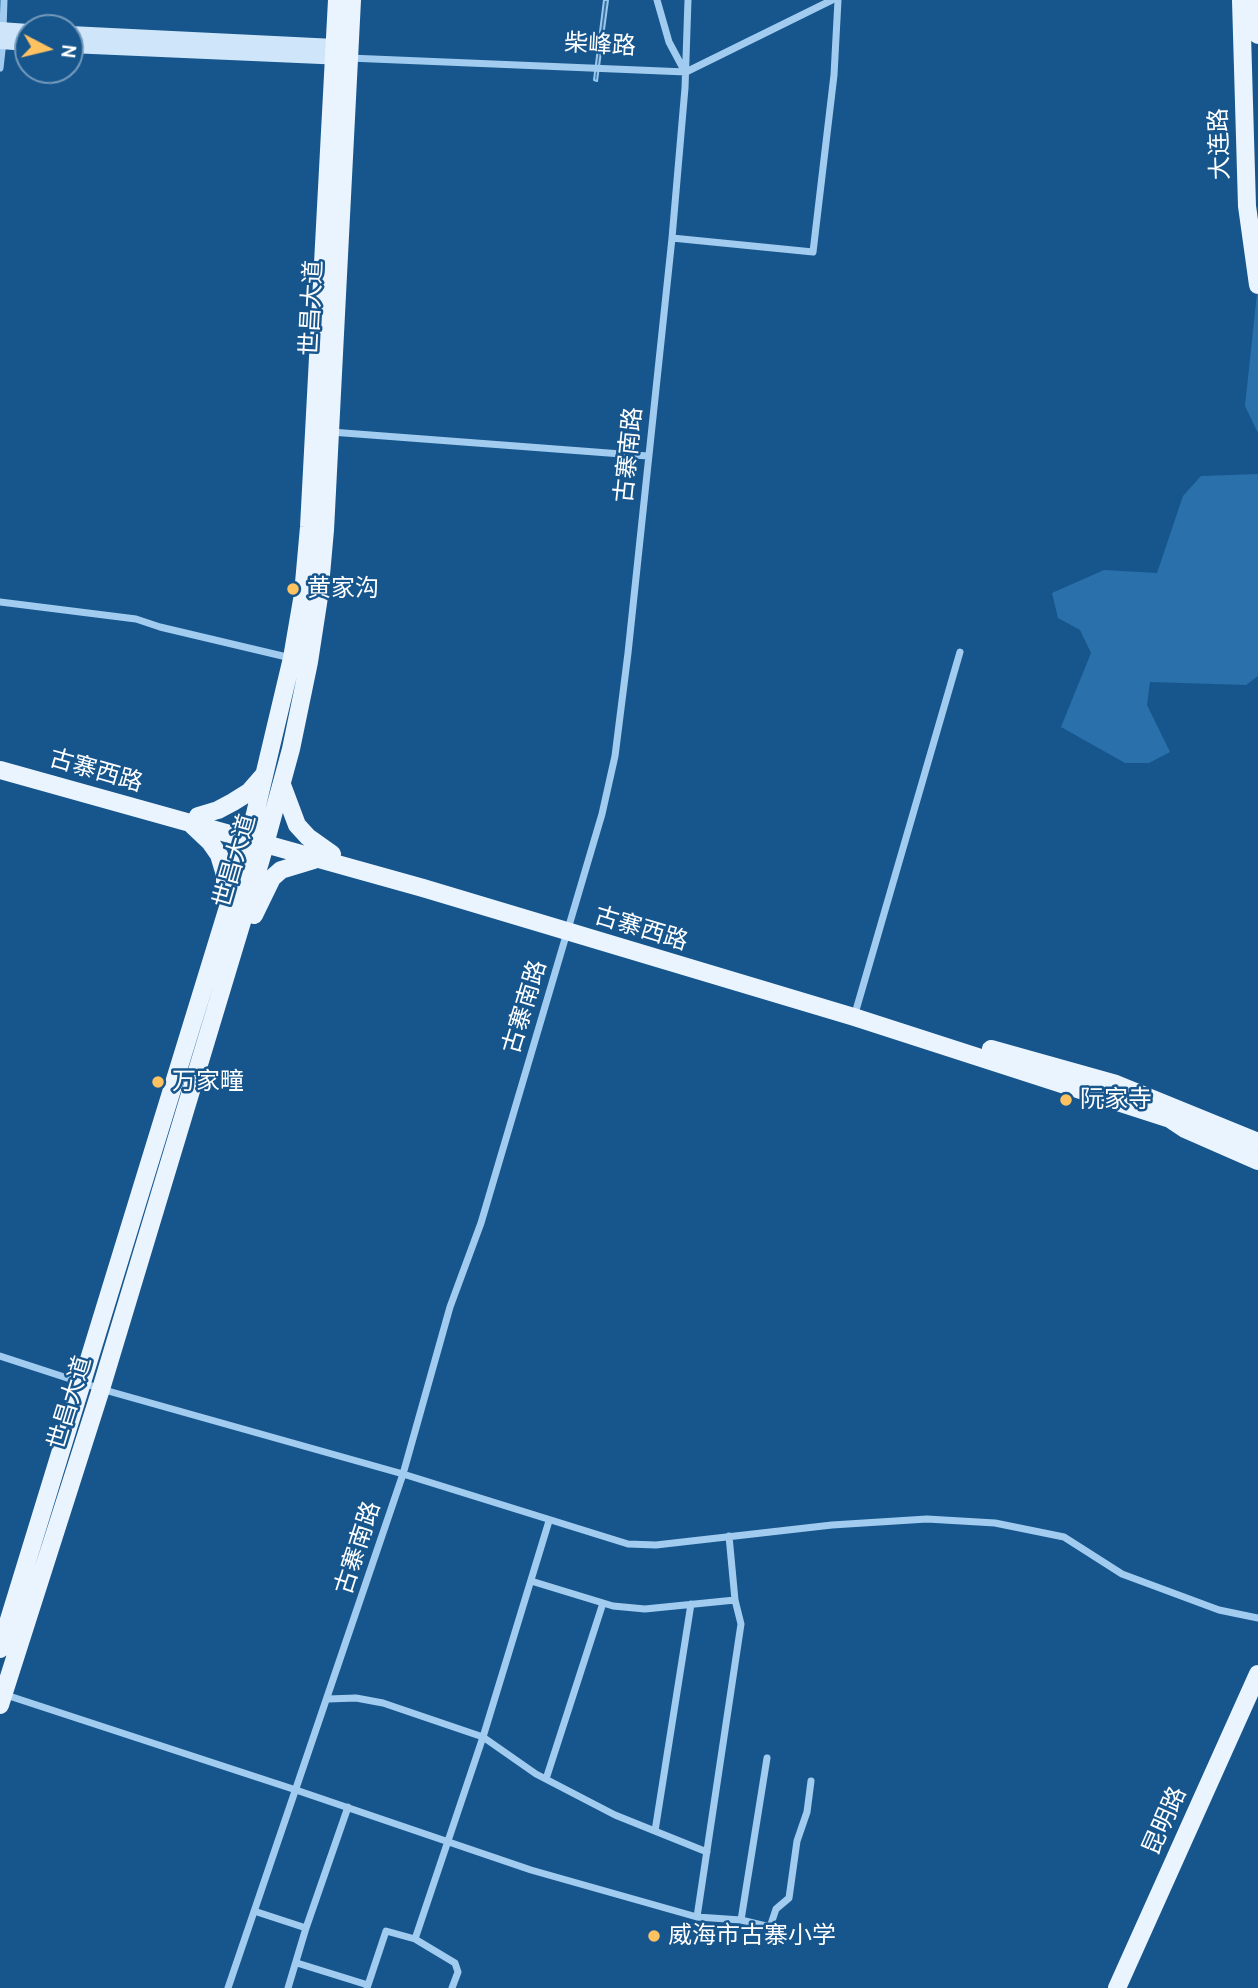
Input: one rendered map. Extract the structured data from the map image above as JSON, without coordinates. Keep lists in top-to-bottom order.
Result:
{
  "streets": {
    "main road": [
      "大连路",
      "世昌大道",
      "古寨西路",
      "昆明路"
    ],
    "street": ["柴峰路", "古寨南路"]
  },
  "crossings": [
    ["柴峰路", "世昌大道"],
    ["柴峰路", "古寨南路"],
    ["世昌大道", "古寨西路"],
    ["古寨南路", "古寨西路"]
  ],
  "places": [
    "黄家沟",
    "万家疃",
    "阮家寺",
    "威海市古寨小学"
  ],
  "north": "right"
}
